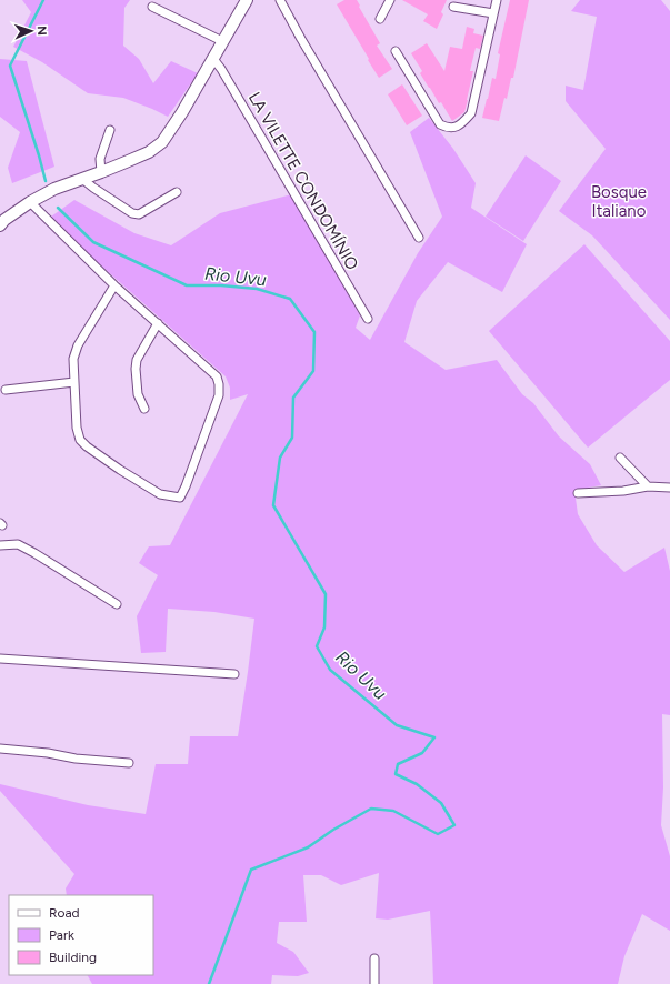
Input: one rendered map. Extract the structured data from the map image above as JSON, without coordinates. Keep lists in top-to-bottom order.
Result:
{
  "streets": {
    "street": ["LA VILETTE CONDOMÍNIO"]
  },
  "water": ["Rio Uvu"],
  "parks": ["Bosque Italiano"],
  "legend": ["Road", "Park", "Building"],
  "north": "right"
}
